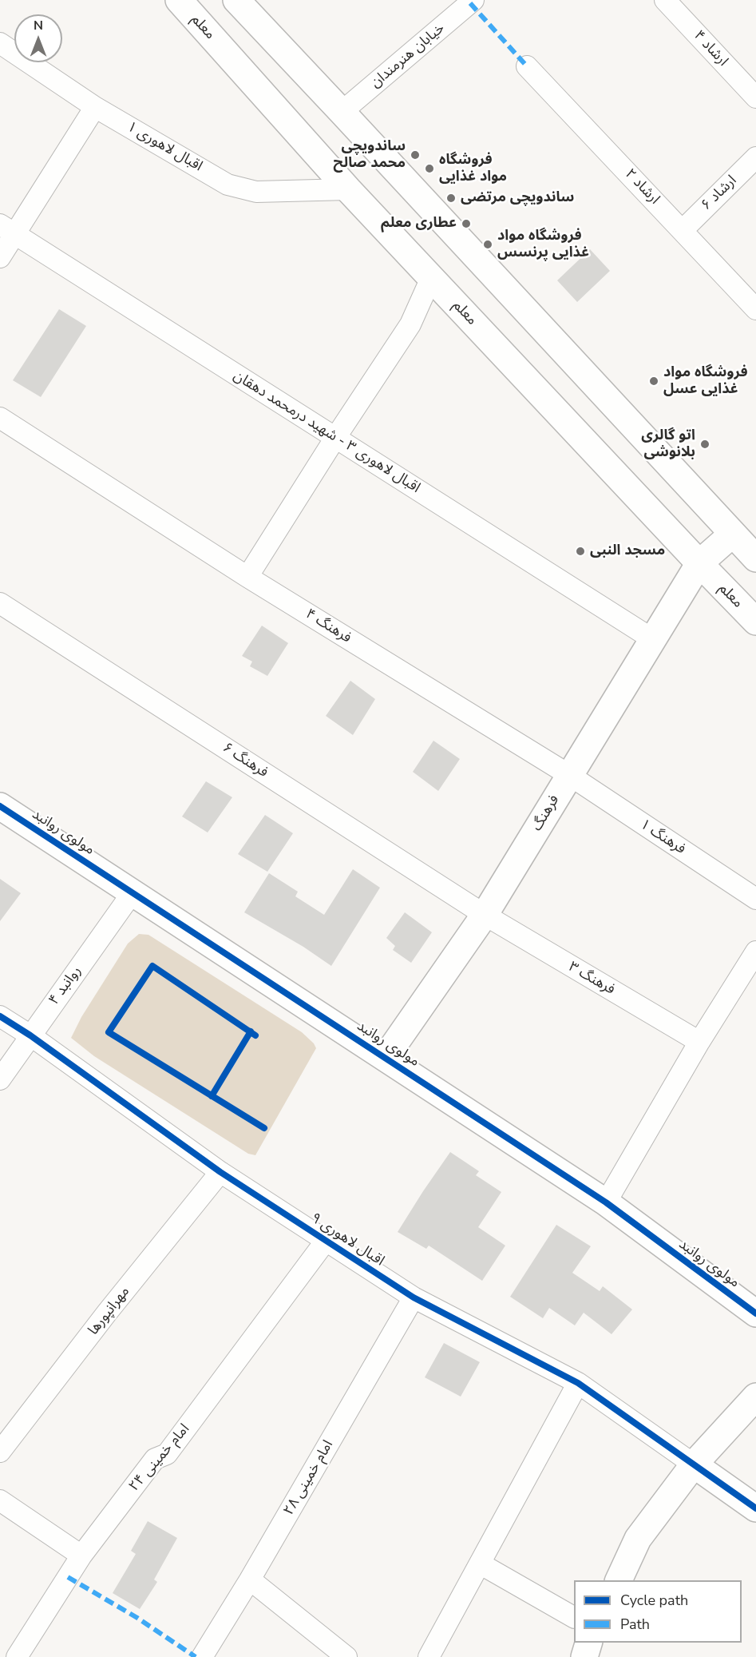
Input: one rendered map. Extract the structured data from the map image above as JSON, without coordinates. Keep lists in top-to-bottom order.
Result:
{
  "streets": {
    "street": [
      "معلم",
      "ارشاد ۴",
      "خیابان هنرمندان",
      "اقبال لاهوری ۱",
      "ارشاد ۲",
      "ارشاد ۶",
      "اقبال لاهوری ۳ - شهید درمحمد دهقان",
      "فرهنگ ۴",
      "فرهنگ ۶",
      "فرهنگ",
      "مولوی روانبد",
      "فرهنگ ۱",
      "فرهنگ ۳",
      "روانبد ۴",
      "اقبال لاهوری ۹",
      "مهرانپورها",
      "امام خمینی ۲۴",
      "امام خمینی ۲۸"
    ]
  },
  "crossings": [
    ["معلم", "اقبال لاهوری ۱"],
    ["معلم", "فرهنگ"],
    ["ارشاد ۲", "ارشاد ۶"],
    ["اقبال لاهوری ۳ - شهید درمحمد دهقان", "فرهنگ"],
    ["فرهنگ ۴", "فرهنگ"],
    ["فرهنگ ۴", "فرهنگ ۱"],
    ["فرهنگ ۶", "فرهنگ"],
    ["فرهنگ ۶", "فرهنگ ۳"],
    ["فرهنگ", "مولوی روانبد"],
    ["فرهنگ", "فرهنگ ۱"],
    ["فرهنگ", "فرهنگ ۳"],
    ["مولوی روانبد", "روانبد ۴"],
    ["روانبد ۴", "اقبال لاهوری ۹"],
    ["اقبال لاهوری ۹", "مهرانپورها"],
    ["اقبال لاهوری ۹", "امام خمینی ۲۴"],
    ["اقبال لاهوری ۹", "امام خمینی ۲۸"]
  ],
  "places": [
    "ساندویچی محمد صالح",
    "فروشگاه مواد غذایی",
    "ساندویچی مرتضی",
    "عطاری معلم",
    "فروشگاه مواد غذایی پرنسس",
    "فروشگاه مواد غذایی عسل",
    "اتو گالری بلانوشی",
    "مسجد النبی"
  ],
  "legend": ["Cycle path", "Path"],
  "north": "top"
}
